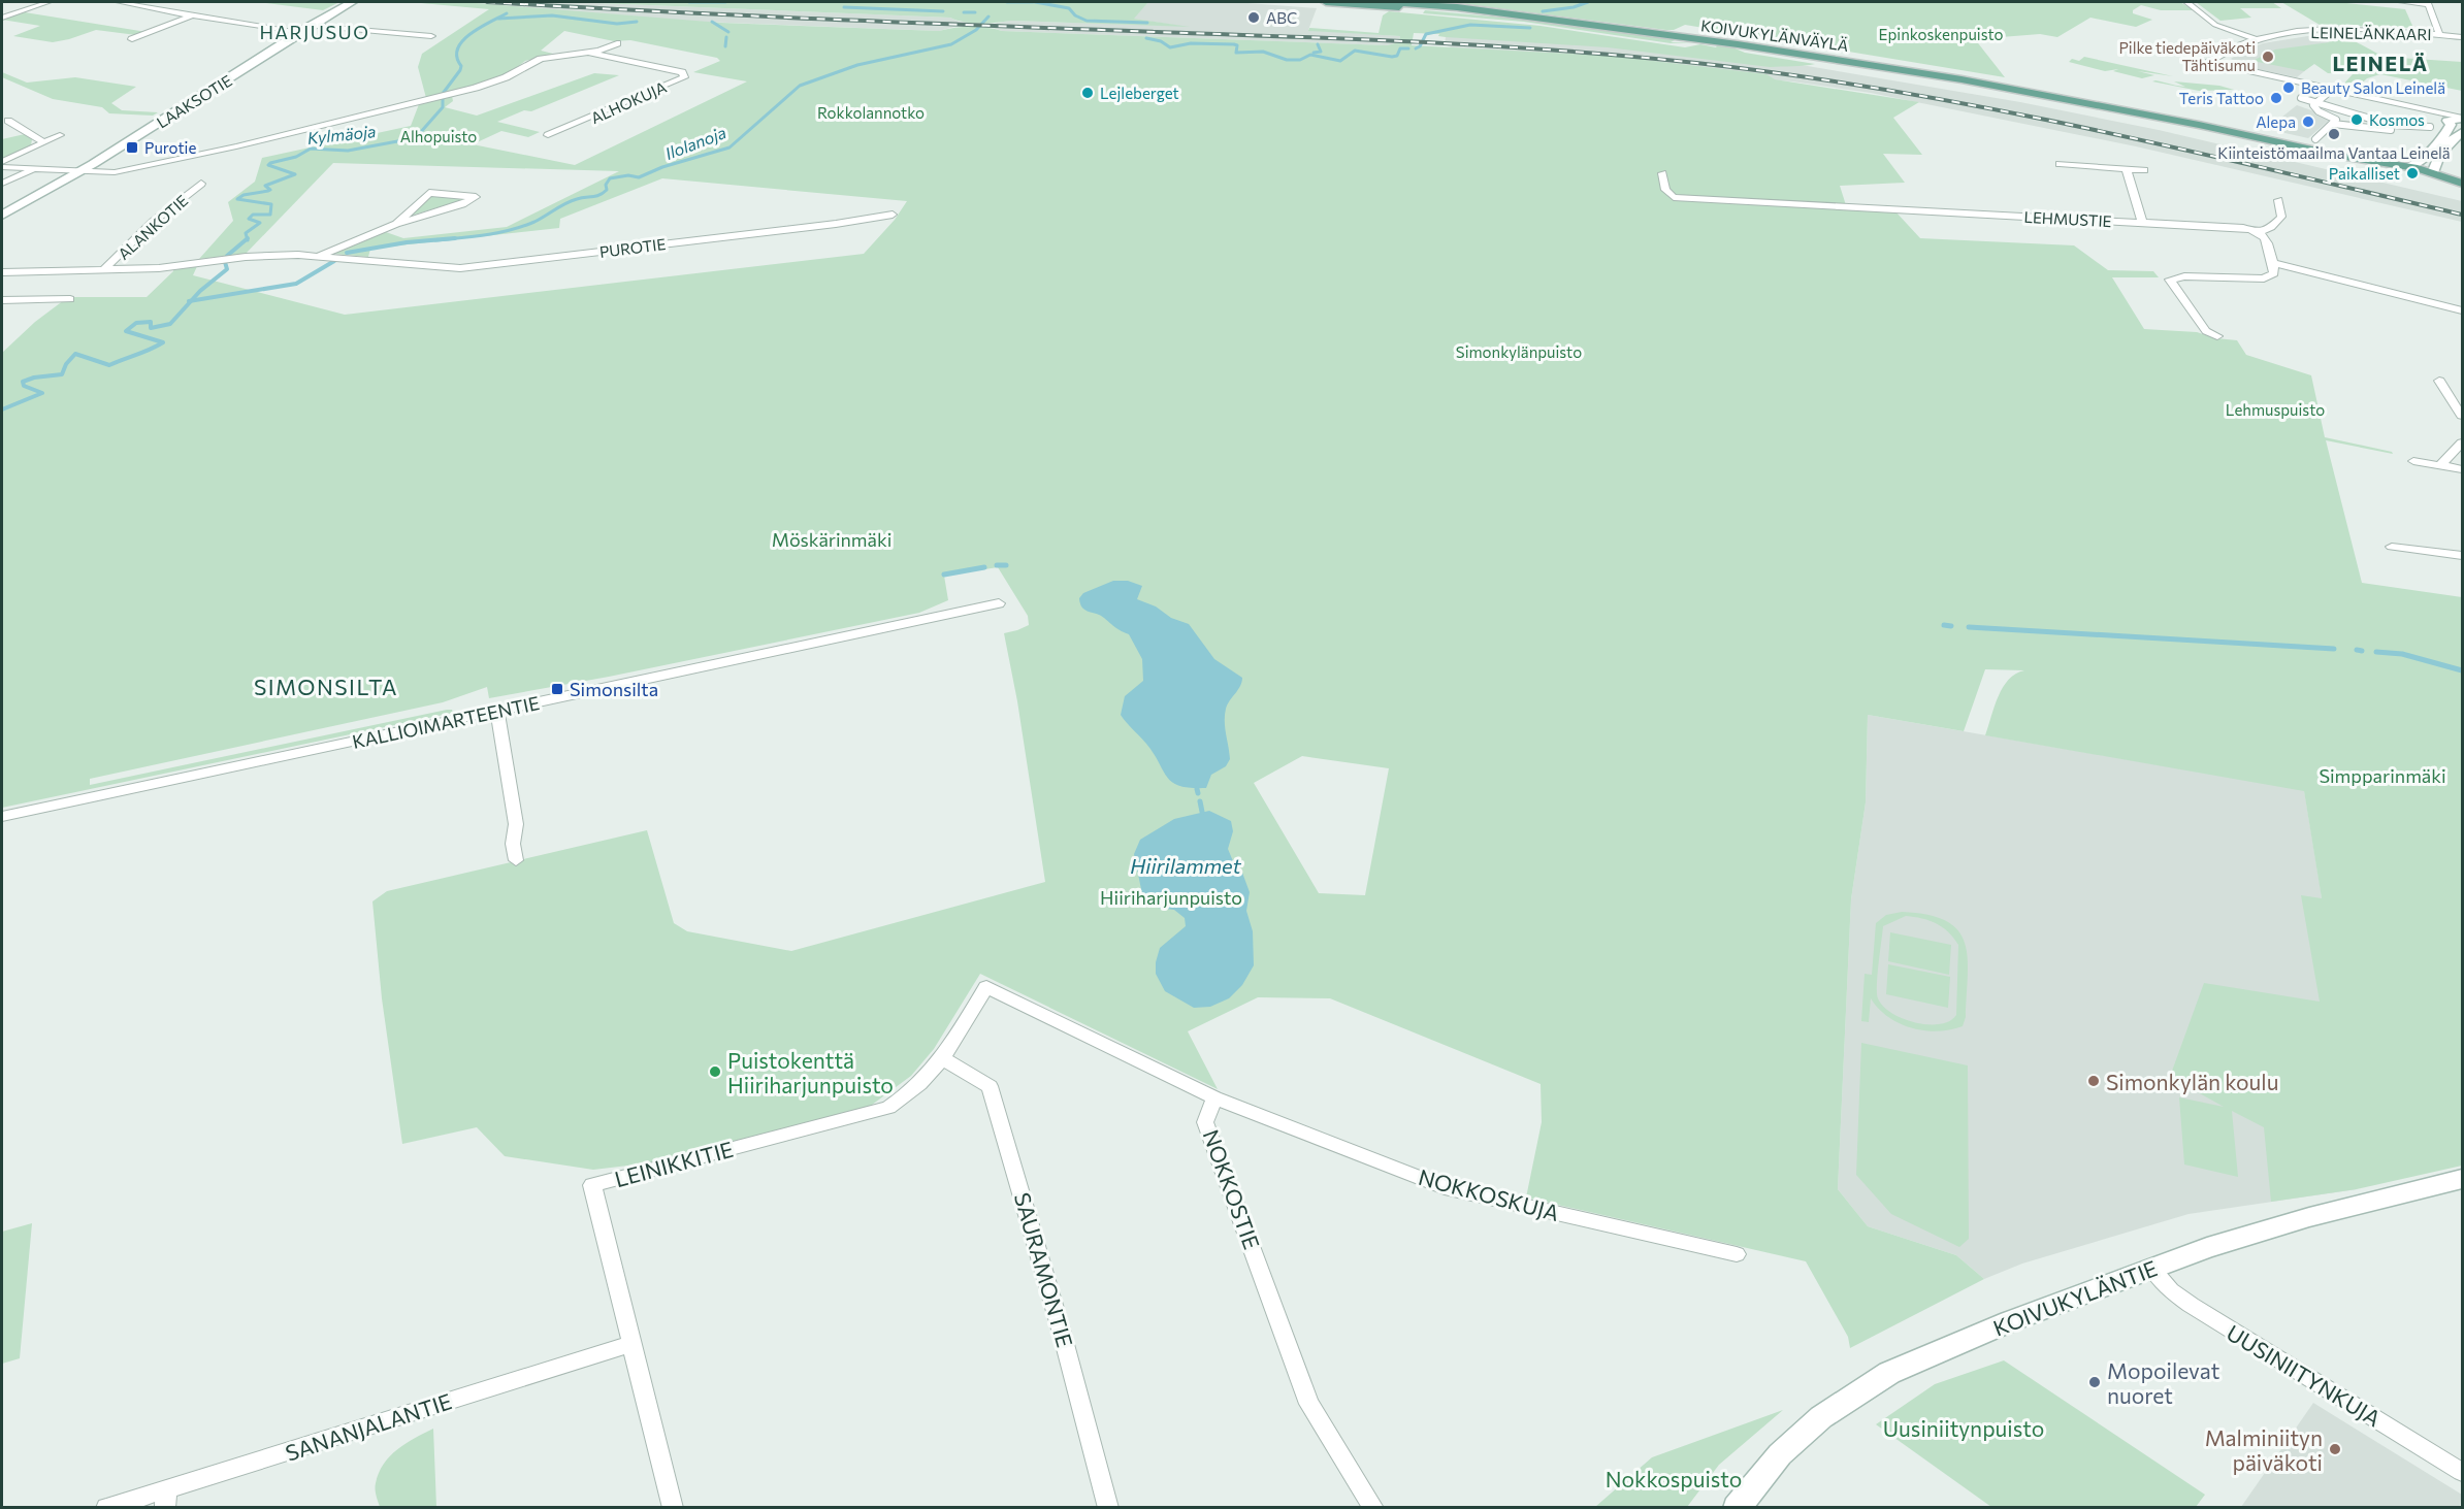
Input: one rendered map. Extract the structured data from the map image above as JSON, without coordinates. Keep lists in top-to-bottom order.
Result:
{
  "streets": {
    "main road": ["KOIVUKYLÄNVÄYLÄ", "LAAKSOTIE", "KOIVUKYLÄNTIE"],
    "street": [
      "LEINELÄNKAARI",
      "ALHOKUJA",
      "LEHMUSTIE",
      "ALANKOTIE",
      "PUROTIE",
      "KALLIOIMARTEENTIE",
      "LEINIKKITIE",
      "NOKKOSTIE",
      "NOKKOSKUJA",
      "SAURAMONTIE",
      "UUSINIITYNKUJA",
      "SANANJALANTIE"
    ]
  },
  "crossings": [
    ["ALANKOTIE", "PUROTIE"],
    ["LEINIKKITIE", "NOKKOSTIE"],
    ["LEINIKKITIE", "NOKKOSKUJA"],
    ["LEINIKKITIE", "SAURAMONTIE"],
    ["LEINIKKITIE", "SANANJALANTIE"],
    ["NOKKOSTIE", "NOKKOSKUJA"],
    ["KOIVUKYLÄNTIE", "UUSINIITYNKUJA"]
  ],
  "districts": ["HARJUSUO", "LEINELÄ", "SIMONSILTA"],
  "water": ["Kylmäoja", "Ilolanoja", "Hiirilammet"],
  "parks": [
    "Epinkoskenpuisto",
    "Rokkolannotko",
    "Alhopuisto",
    "Simonkylänpuisto",
    "Lehmuspuisto",
    "Möskärinmäki",
    "Simpparinmäki",
    "Hiiriharjunpuisto",
    "Uusiniitynpuisto",
    "Nokkospuisto"
  ],
  "places": {
    "other": [
      "ABC",
      "Pilke tiedepäiväkoti Tähtisumu",
      "Beauty Salon Leinelä",
      "Lejleberget",
      "Teris Tattoo",
      "Kosmos",
      "Alepa",
      "Kiinteistömaailma Vantaa Leinelä",
      "Paikalliset",
      "Puistokenttä Hiiriharjunpuisto",
      "Simonkylän koulu",
      "Mopoilevat nuoret",
      "Malminiityn päiväkoti"
    ],
    "transit": ["Purotie", "Simonsilta"]
  }
}
